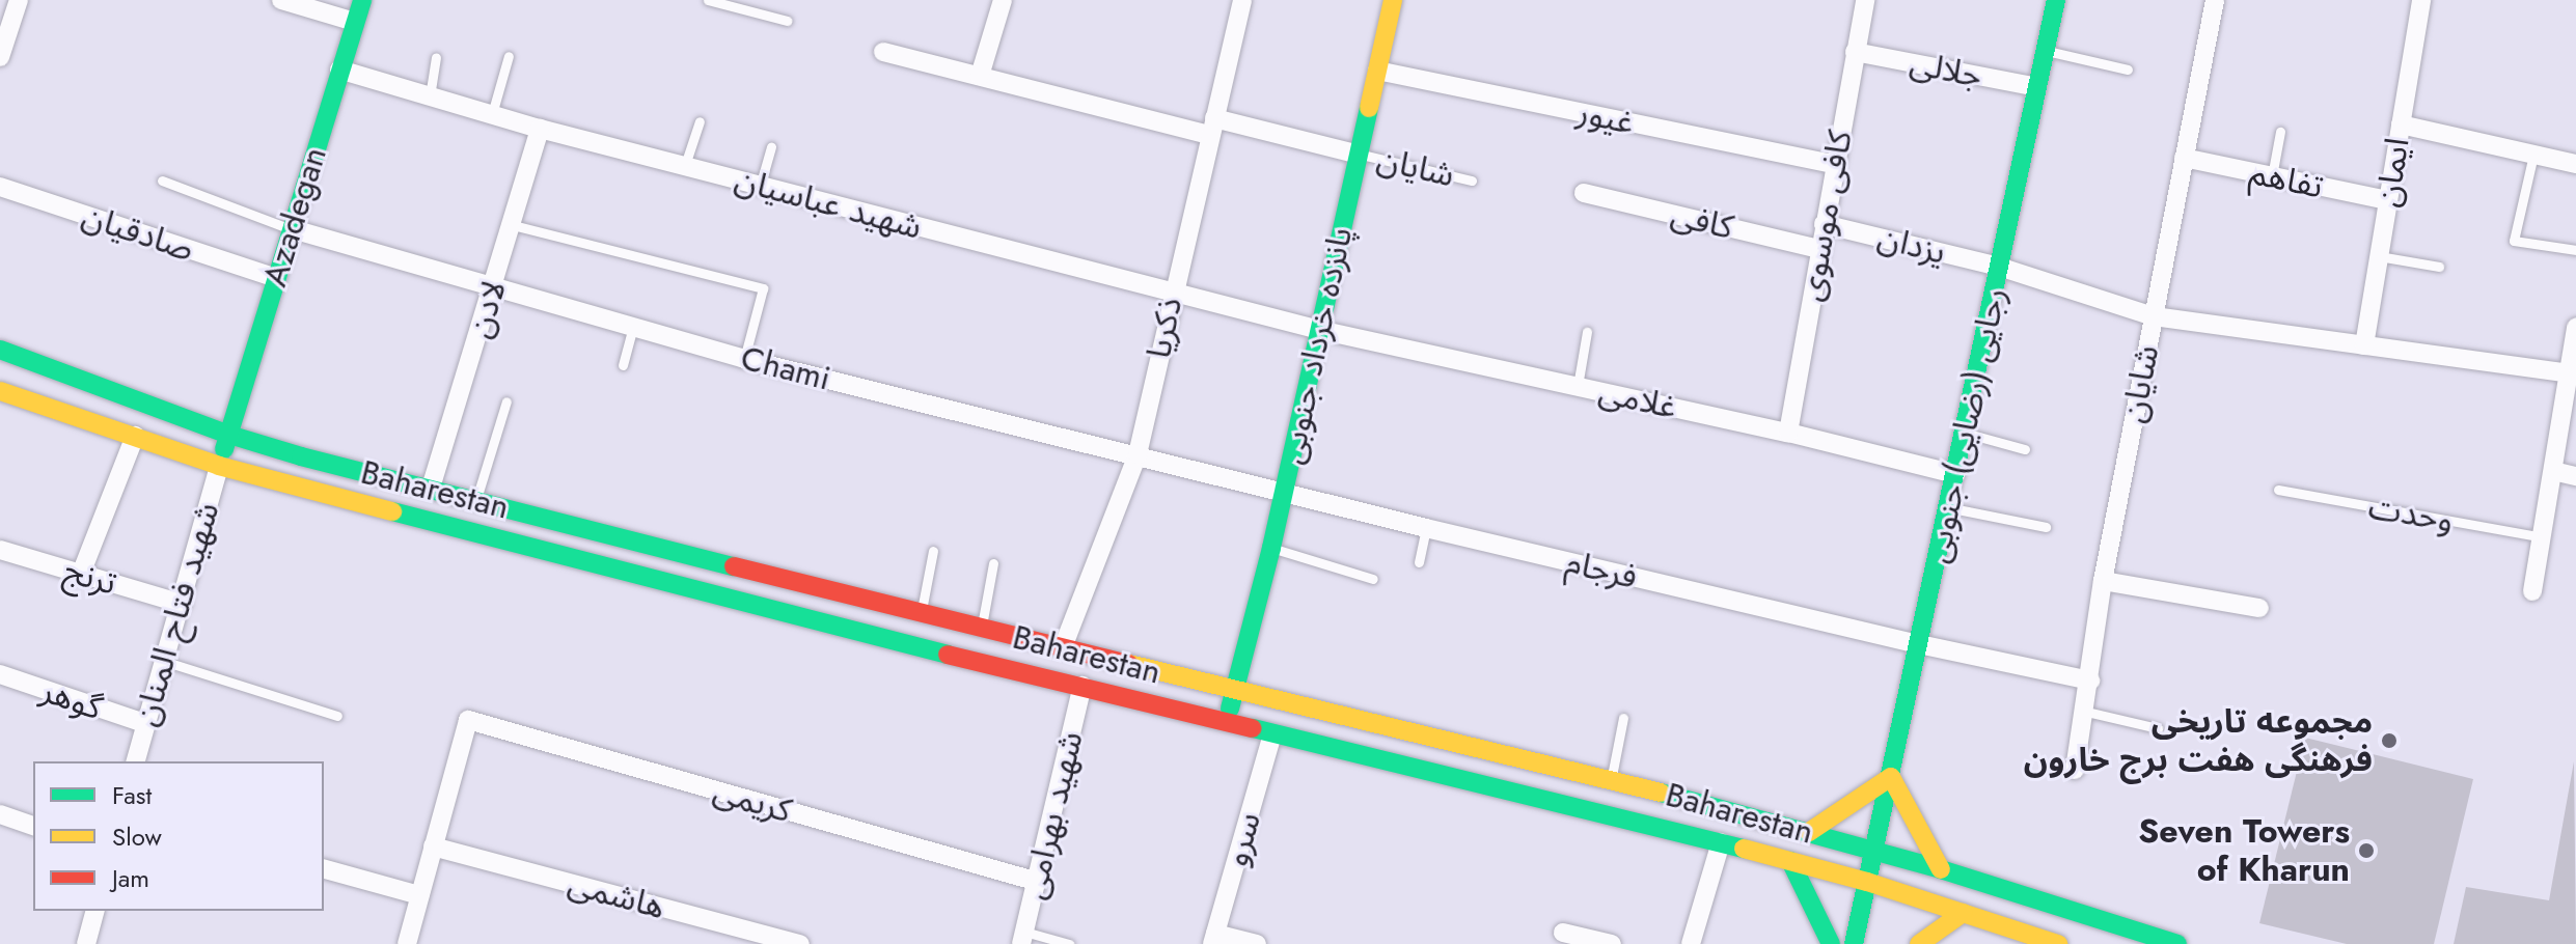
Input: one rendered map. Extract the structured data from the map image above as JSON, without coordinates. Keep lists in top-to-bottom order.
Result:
{
  "streets": {
    "main road": [
      "Azadegan",
      "پانزده خرداد جنوبی",
      "رجایی (رضایی) جنوبی",
      "Baharestan"
    ],
    "street": [
      "جلالی",
      "غیور",
      "شایان",
      "ایمان",
      "تفاهم",
      "شهید عباسیان",
      "کافی موسوی",
      "کافی",
      "صادقیان",
      "یزدان",
      "لادن",
      "ذکریا",
      "Chami",
      "غلامی",
      "فرجام",
      "ترنج",
      "شهید فتاح المنان",
      "گوهر",
      "کریمی",
      "شهید بهرامی",
      "سرو",
      "هاشمی"
    ],
    "lane": ["وحدت"]
  },
  "crossings": [
    ["جلالی", "کافی موسوی"],
    ["جلالی", "رجایی (رضایی) جنوبی"],
    ["غیور", "کافی موسوی"],
    ["غیور", "پانزده خرداد جنوبی"],
    ["شایان", "تفاهم"],
    ["شایان", "یزدان"],
    ["شایان", "پانزده خرداد جنوبی"],
    ["شایان", "فرجام"],
    ["ایمان", "تفاهم"],
    ["ایمان", "یزدان"],
    ["شهید عباسیان", "Azadegan"],
    ["شهید عباسیان", "لادن"],
    ["شهید عباسیان", "ذکریا"],
    ["شهید عباسیان", "پانزده خرداد جنوبی"],
    ["شهید عباسیان", "غلامی"],
    ["کافی موسوی", "کافی"],
    ["کافی موسوی", "یزدان"],
    ["کافی موسوی", "غلامی"],
    ["Azadegan", "صادقیان"],
    ["Azadegan", "Chami"],
    ["Azadegan", "Baharestan"],
    ["Azadegan", "شهید فتاح المنان"],
    ["یزدان", "رجایی (رضایی) جنوبی"],
    ["لادن", "Chami"],
    ["لادن", "Baharestan"],
    ["ذکریا", "Chami"],
    ["ذکریا", "Baharestan"],
    ["پانزده خرداد جنوبی", "Chami"],
    ["پانزده خرداد جنوبی", "غلامی"],
    ["پانزده خرداد جنوبی", "Baharestan"],
    ["پانزده خرداد جنوبی", "فرجام"],
    ["Chami", "فرجام"],
    ["غلامی", "رجایی (رضایی) جنوبی"],
    ["رجایی (رضایی) جنوبی", "Baharestan"],
    ["رجایی (رضایی) جنوبی", "فرجام"],
    ["Baharestan", "شهید فتاح المنان"],
    ["Baharestan", "شهید بهرامی"],
    ["Baharestan", "سرو"],
    ["ترنج", "شهید فتاح المنان"],
    ["شهید فتاح المنان", "گوهر"],
    ["کریمی", "شهید بهرامی"],
    ["کریمی", "هاشمی"]
  ],
  "places": ["مجموعه تاریخی فرهنگی هفت برج خارون", "Seven Towers of Kharun"],
  "legend": ["Fast", "Slow", "Jam"]
}
